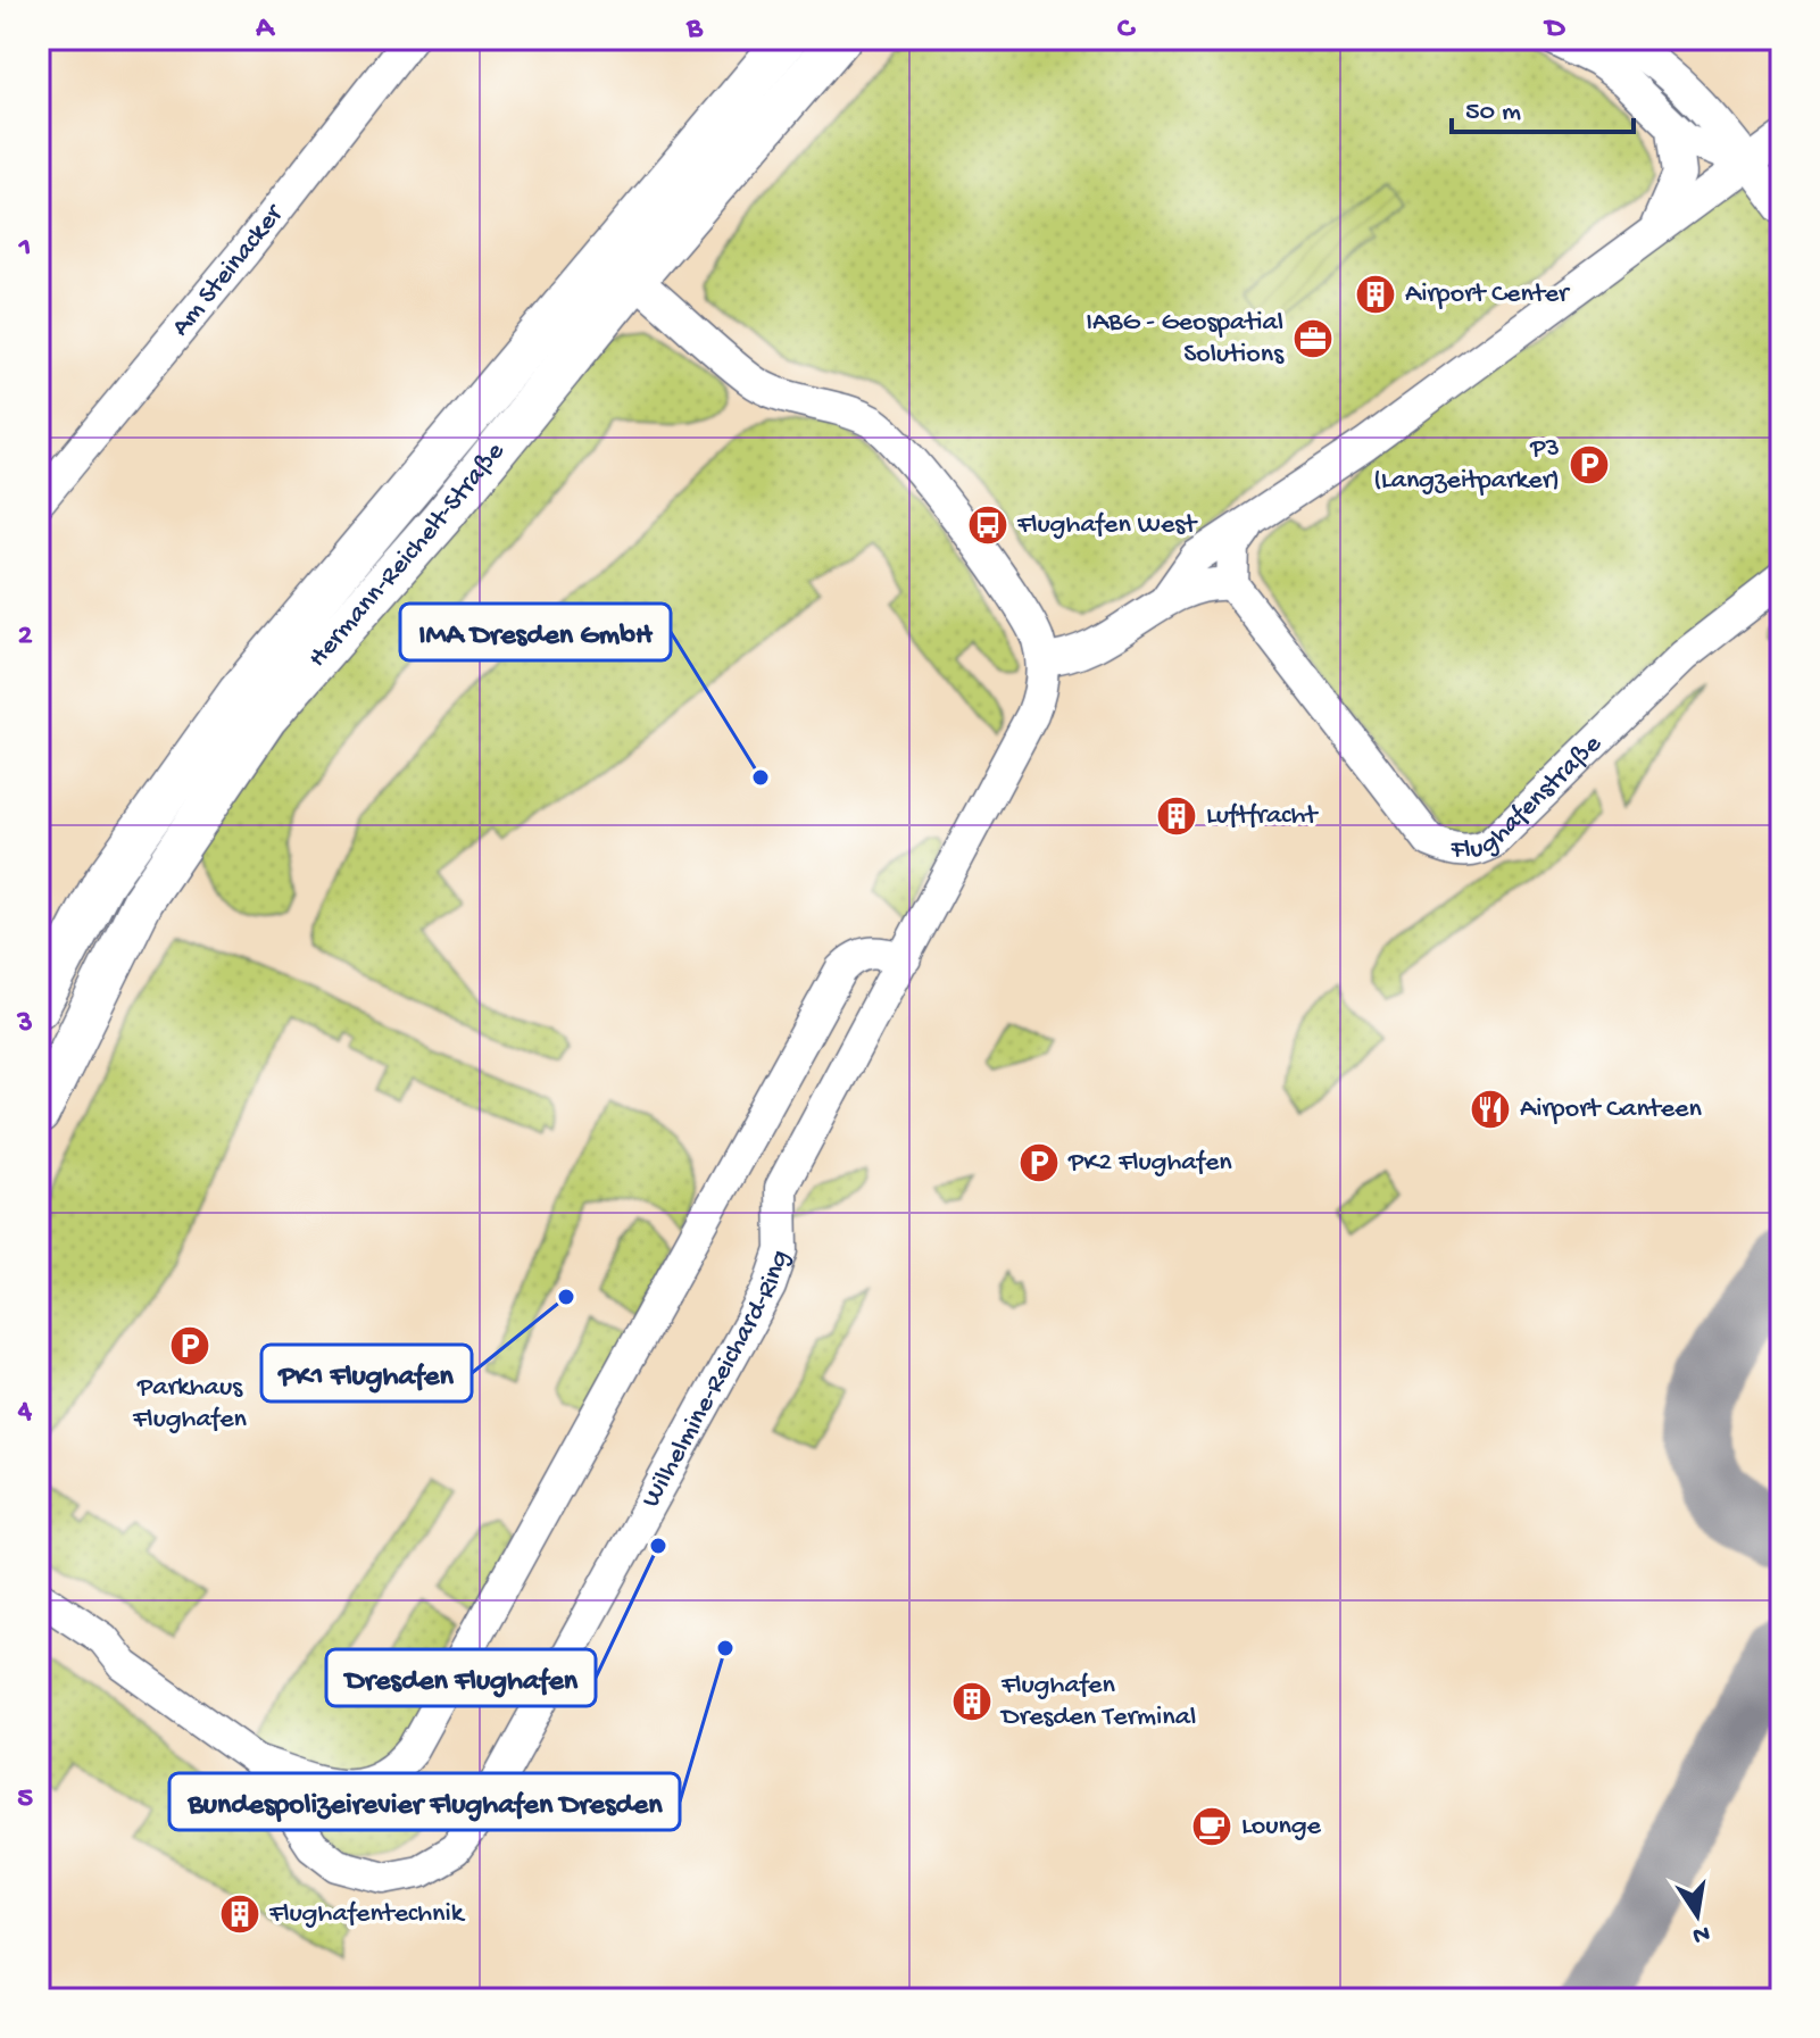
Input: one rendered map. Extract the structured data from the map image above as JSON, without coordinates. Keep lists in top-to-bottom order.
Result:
{
  "streets": {
    "main road": ["Hermann-Reichelt-Straße"],
    "street": ["Am Steinacker", "Flughafenstraße", "Wilhelmine-Reichard-Ring"]
  },
  "crossings": [
    ["Hermann-Reichelt-Straße", "Wilhelmine-Reichard-Ring"]
  ],
  "places": {
    "building": [
      "Airport Center",
      "Luftfracht",
      "Flughafen Dresden Terminal",
      "Flughafentechnik"
    ],
    "office": ["IABG - Geospatial Solutions"],
    "parking": ["P3 (Langzeitparker)", "PK2 Flughafen", "Parkhaus Flughafen"],
    "bus stop": ["Flughafen West"],
    "other": [
      "IMA Dresden GmbH",
      "PK1 Flughafen",
      "Dresden Flughafen",
      "Bundespolizeirevier Flughafen Dresden"
    ],
    "restaurant": ["Airport Canteen"],
    "cafe": ["Lounge"]
  },
  "scale_bar": "50 m",
  "north": "bottom",
  "grid": {
    "columns": [
      "A",
      "B",
      "C",
      "D"
    ],
    "rows": [
      "1",
      "2",
      "3",
      "4",
      "5"
    ]
  }
}
